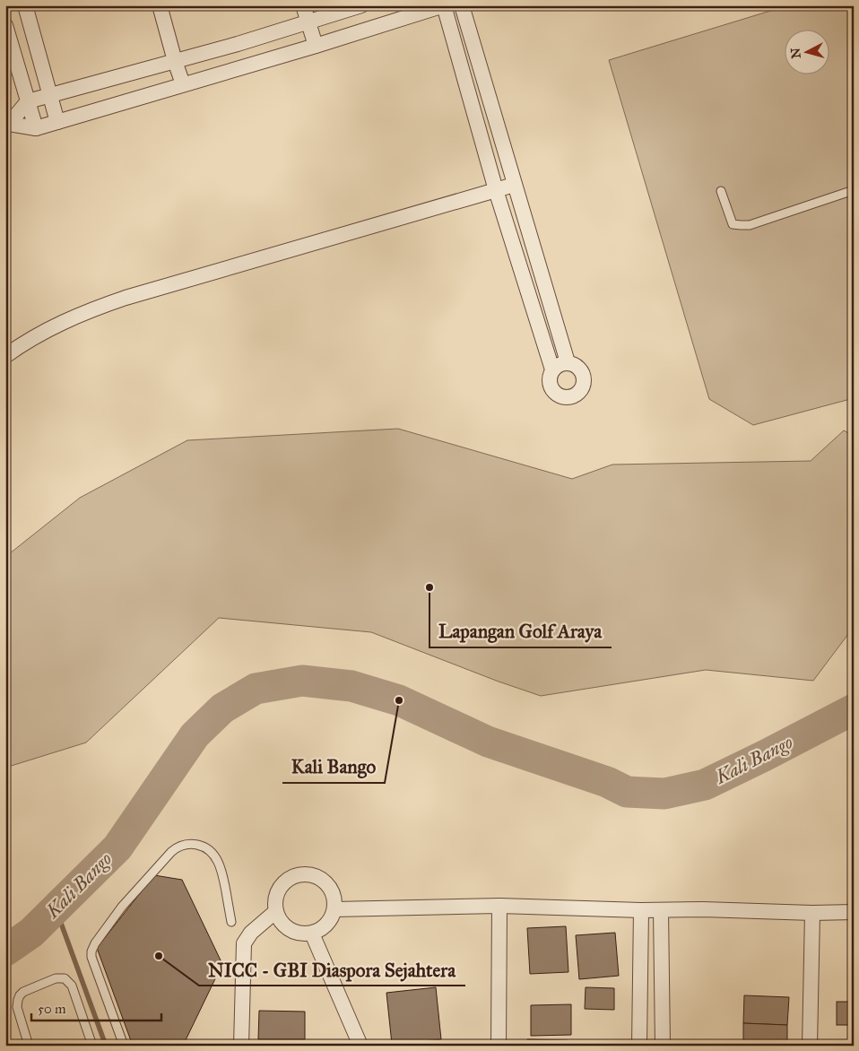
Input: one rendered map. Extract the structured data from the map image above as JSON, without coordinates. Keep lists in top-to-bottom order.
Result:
{
  "water": ["Kali Bango"],
  "places": ["Lapangan Golf Araya", "Kali Bango", "NICC - GBI Diaspora Sejahtera"],
  "scale_bar": "50 m",
  "north": "left"
}
